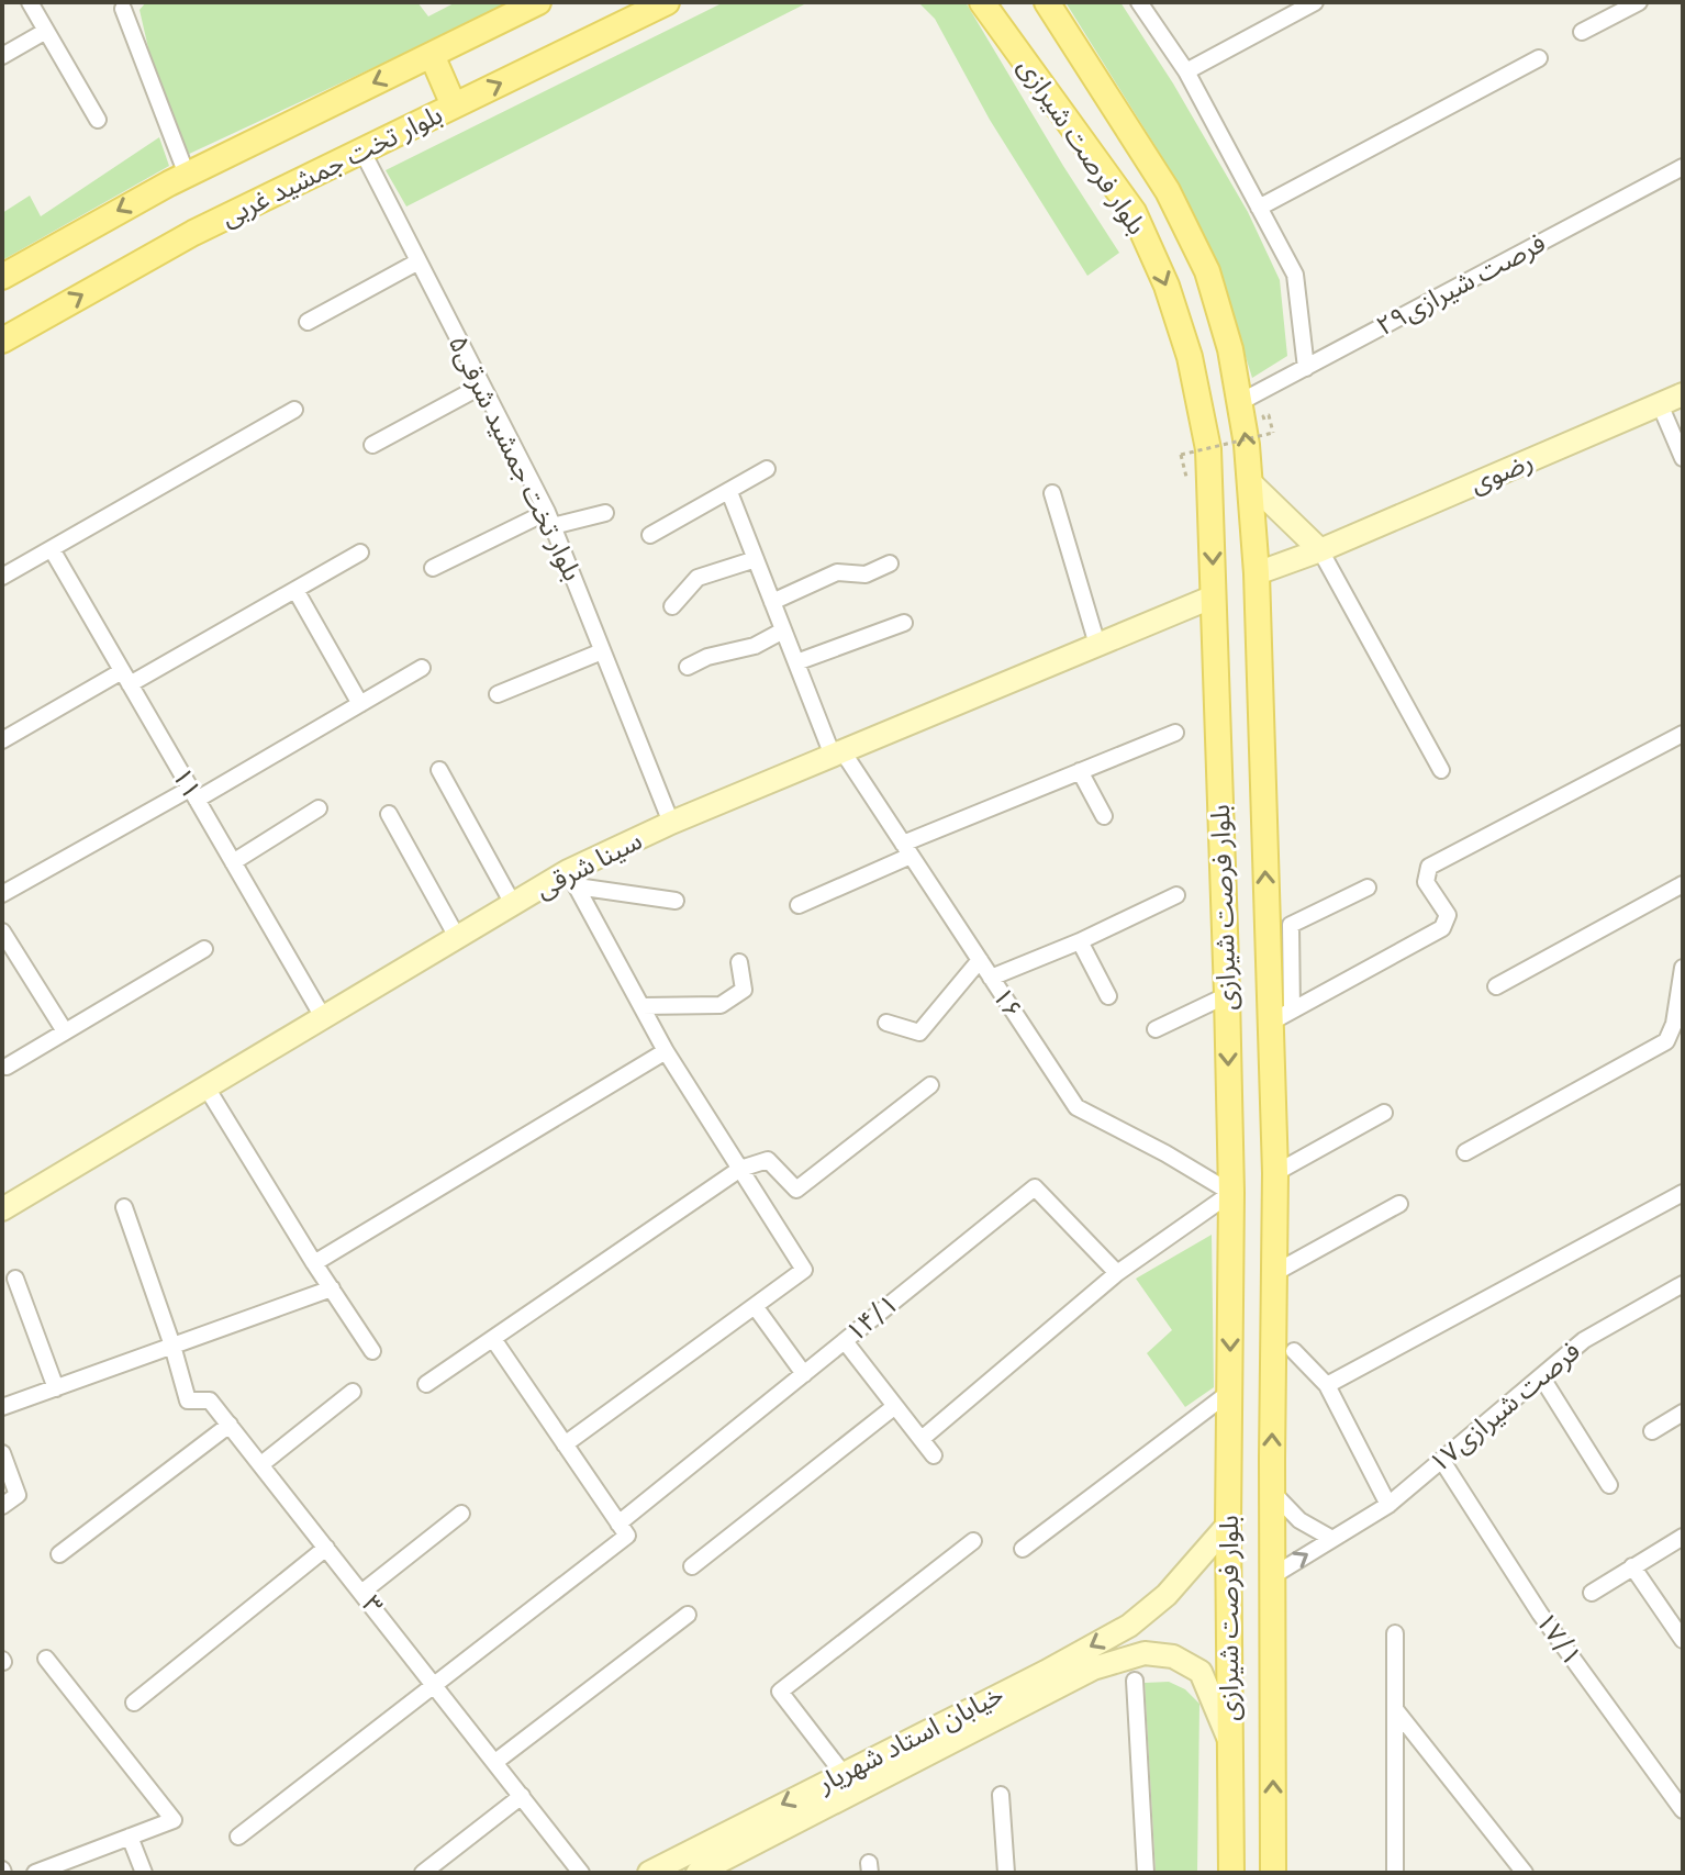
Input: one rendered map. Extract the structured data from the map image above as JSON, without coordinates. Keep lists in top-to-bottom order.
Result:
{
  "streets": {
    "main road": ["بلوار فرصت شیرازی", "بلوار تخت جمشید غربی"],
    "street": [
      "فرصت شیرازی۲۹",
      "بلوار تخت جمشید شرقی۵",
      "رضوی",
      "۱۱",
      "سینا شرقی",
      "۱۶",
      "۱۴/۱",
      "۱۷فرصت شیرازی",
      "۳",
      "۱۷/۱",
      "خیابان استاد شهریار"
    ]
  },
  "crossings": [
    ["بلوار فرصت شیرازی", "فرصت شیرازی۲۹"],
    ["بلوار فرصت شیرازی", "رضوی"],
    ["بلوار فرصت شیرازی", "سینا شرقی"],
    ["بلوار فرصت شیرازی", "۱۶"],
    ["بلوار فرصت شیرازی", "۱۷فرصت شیرازی"],
    ["بلوار فرصت شیرازی", "خیابان استاد شهریار"],
    ["بلوار تخت جمشید غربی", "بلوار تخت جمشید شرقی۵"],
    ["بلوار تخت جمشید شرقی۵", "سینا شرقی"],
    ["۱۱", "سینا شرقی"],
    ["سینا شرقی", "۱۶"],
    ["۱۴/۱", "۳"],
    ["۱۷فرصت شیرازی", "۱۷/۱"]
  ]
}
